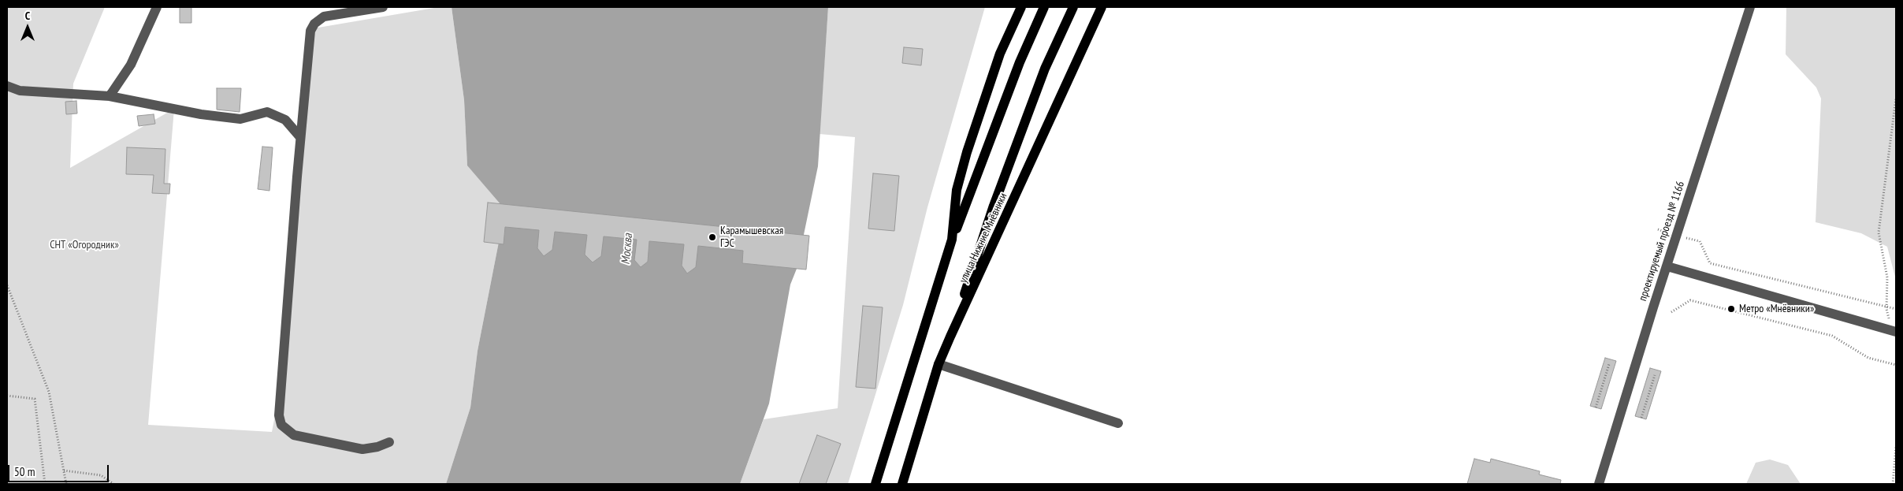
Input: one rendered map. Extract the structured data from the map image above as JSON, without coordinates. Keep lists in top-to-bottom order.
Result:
{
  "streets": {
    "main road": ["улица Нижние Мнёвники"],
    "street": ["проектируемый проезд № 1166"]
  },
  "water": ["Москва"],
  "parks": ["СНТ «Огородник»"],
  "places": ["Карамышевская ГЭС", "Метро «Мнёвники»"],
  "scale_bar": "50 m",
  "north": "top"
}
